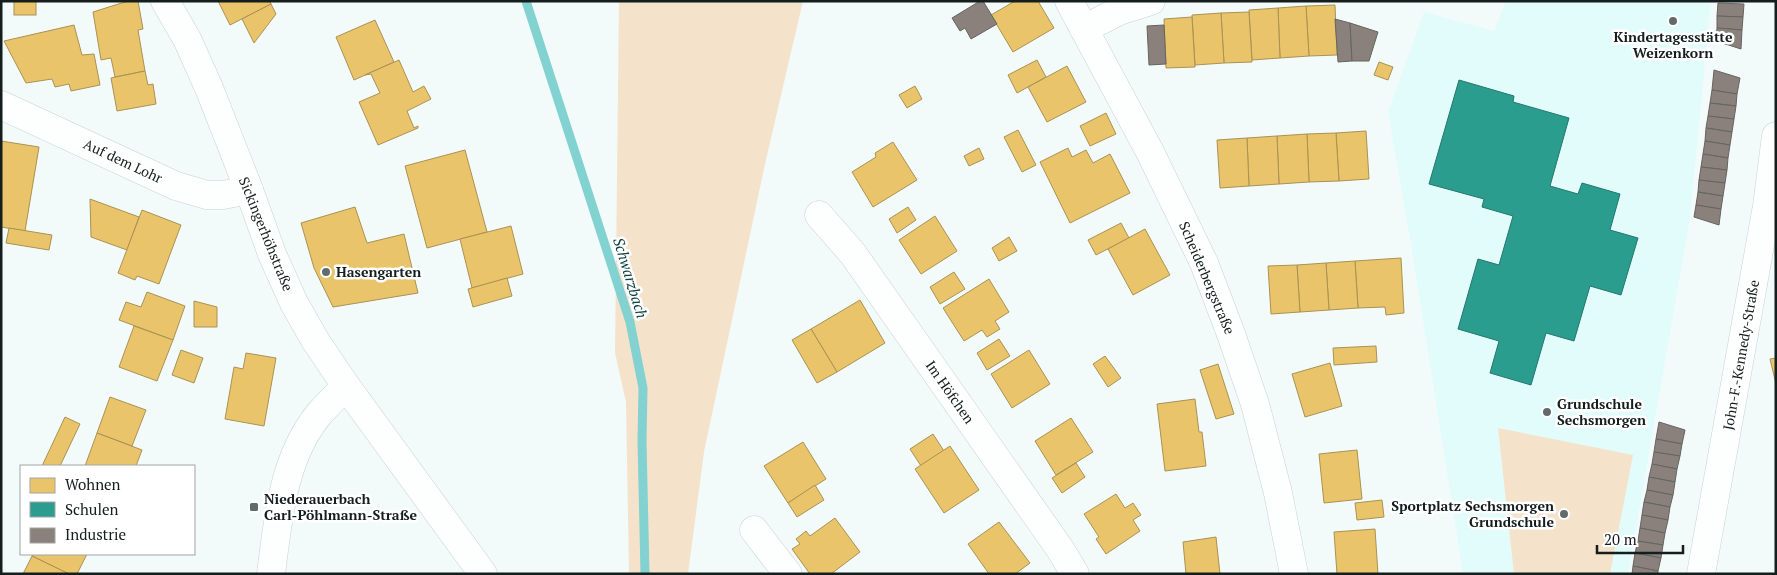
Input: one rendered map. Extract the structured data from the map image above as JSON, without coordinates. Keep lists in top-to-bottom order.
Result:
{
  "streets": {
    "street": [
      "Auf dem Lohr",
      "Sickingerhöhstraße",
      "Scheiderbergstraße",
      "John-F.-Kennedy-Straße",
      "Im Höfchen"
    ]
  },
  "crossings": [
    ["Auf dem Lohr", "Sickingerhöhstraße"]
  ],
  "water": ["Schwarzbach"],
  "places": {
    "other": [
      "Kindertagesstätte Weizenkorn",
      "Hasengarten",
      "Grundschule Sechsmorgen",
      "Sportplatz Sechsmorgen Grundschule"
    ],
    "transit": ["Niederauerbach Carl-Pöhlmann-Straße"]
  },
  "legend": ["Wohnen", "Schulen", "Industrie"],
  "scale_bar": "20 m"
}
